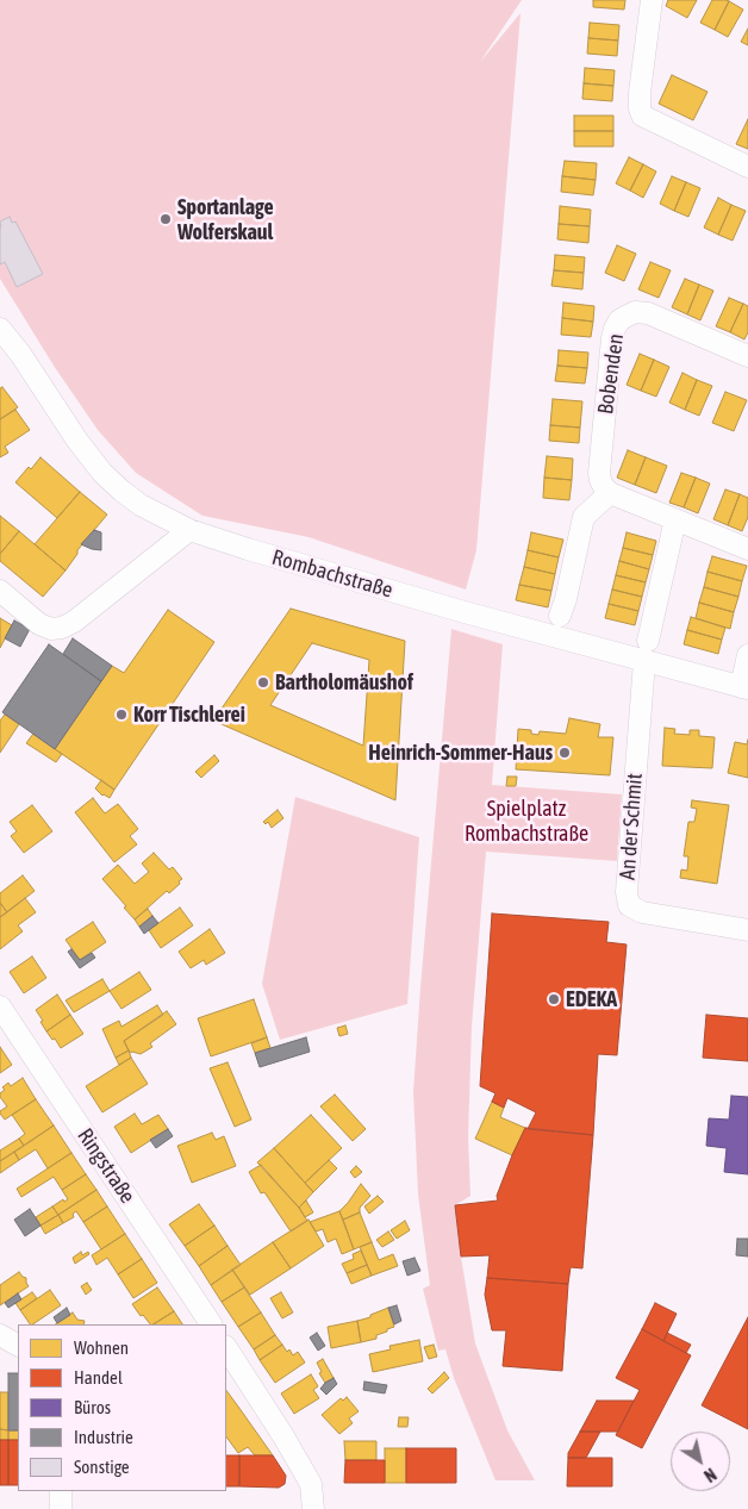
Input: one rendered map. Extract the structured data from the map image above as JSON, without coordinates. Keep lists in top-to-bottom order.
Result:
{
  "streets": {
    "street": [
      "Bobenden",
      "Rombachstraße",
      "An der Schmit",
      "Ringstraße"
    ]
  },
  "crossings": [
    ["Rombachstraße", "An der Schmit"]
  ],
  "parks": ["Spielplatz Rombachstraße"],
  "places": [
    "Sportanlage Wolferskaul",
    "Bartholomäushof",
    "Korr Tischlerei",
    "Heinrich-Sommer-Haus",
    "EDEKA"
  ],
  "legend": [
    "Wohnen",
    "Handel",
    "Büros",
    "Industrie",
    "Sonstige"
  ],
  "north": "bottom right"
}
